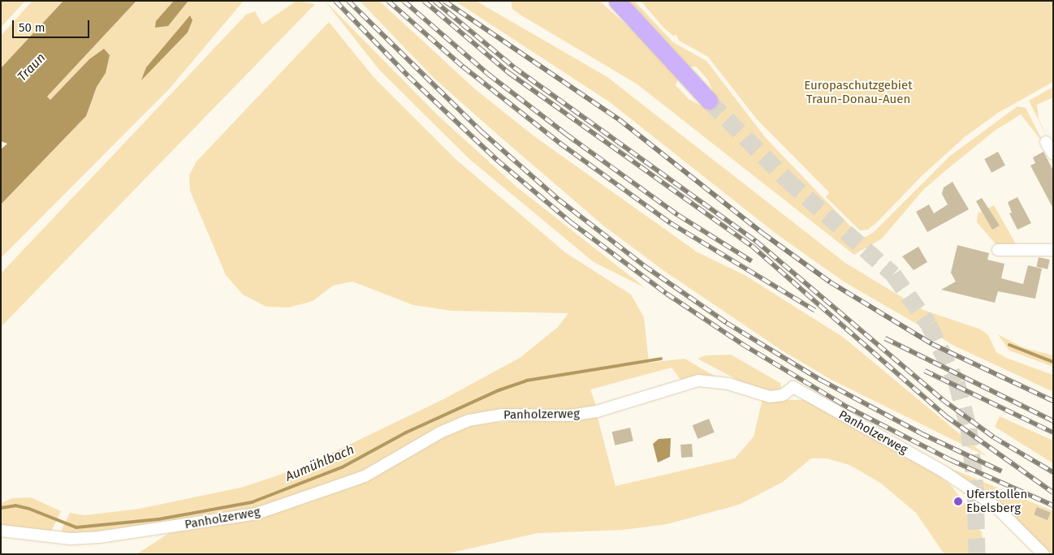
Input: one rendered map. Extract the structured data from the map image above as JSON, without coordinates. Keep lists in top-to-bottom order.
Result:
{
  "streets": {
    "street": ["Panholzerweg"]
  },
  "water": ["Traun", "Aumühlbach"],
  "parks": ["Europaschutzgebiet Traun-Donau-Auen"],
  "places": ["Uferstollen Ebelsberg"],
  "scale_bar": "50 m"
}
